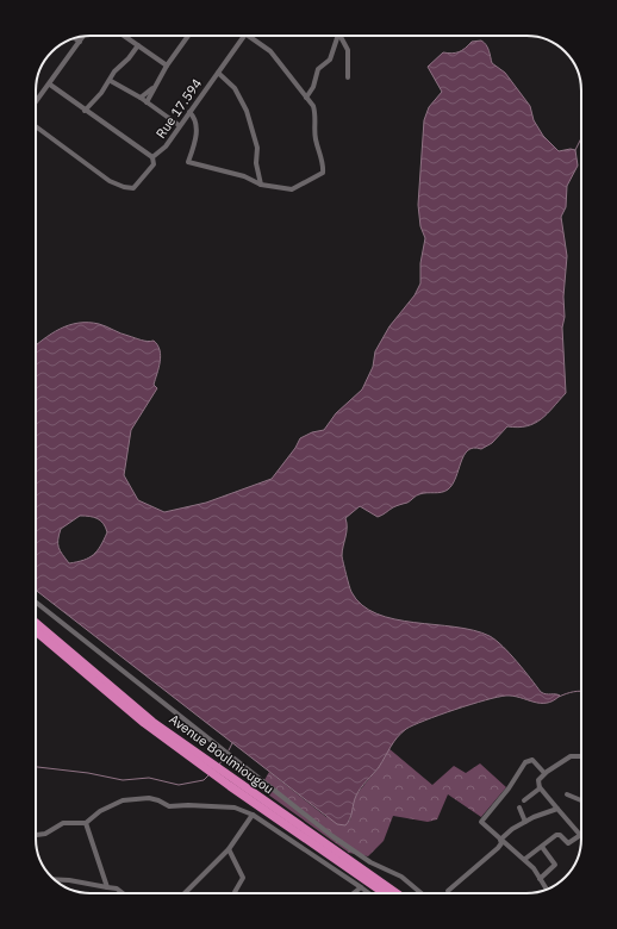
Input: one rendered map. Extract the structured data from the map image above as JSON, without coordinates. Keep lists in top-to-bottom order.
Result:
{
  "streets": {
    "highway": ["Avenue Boulmiougou"],
    "street": ["Rue 17.594"]
  }
}
